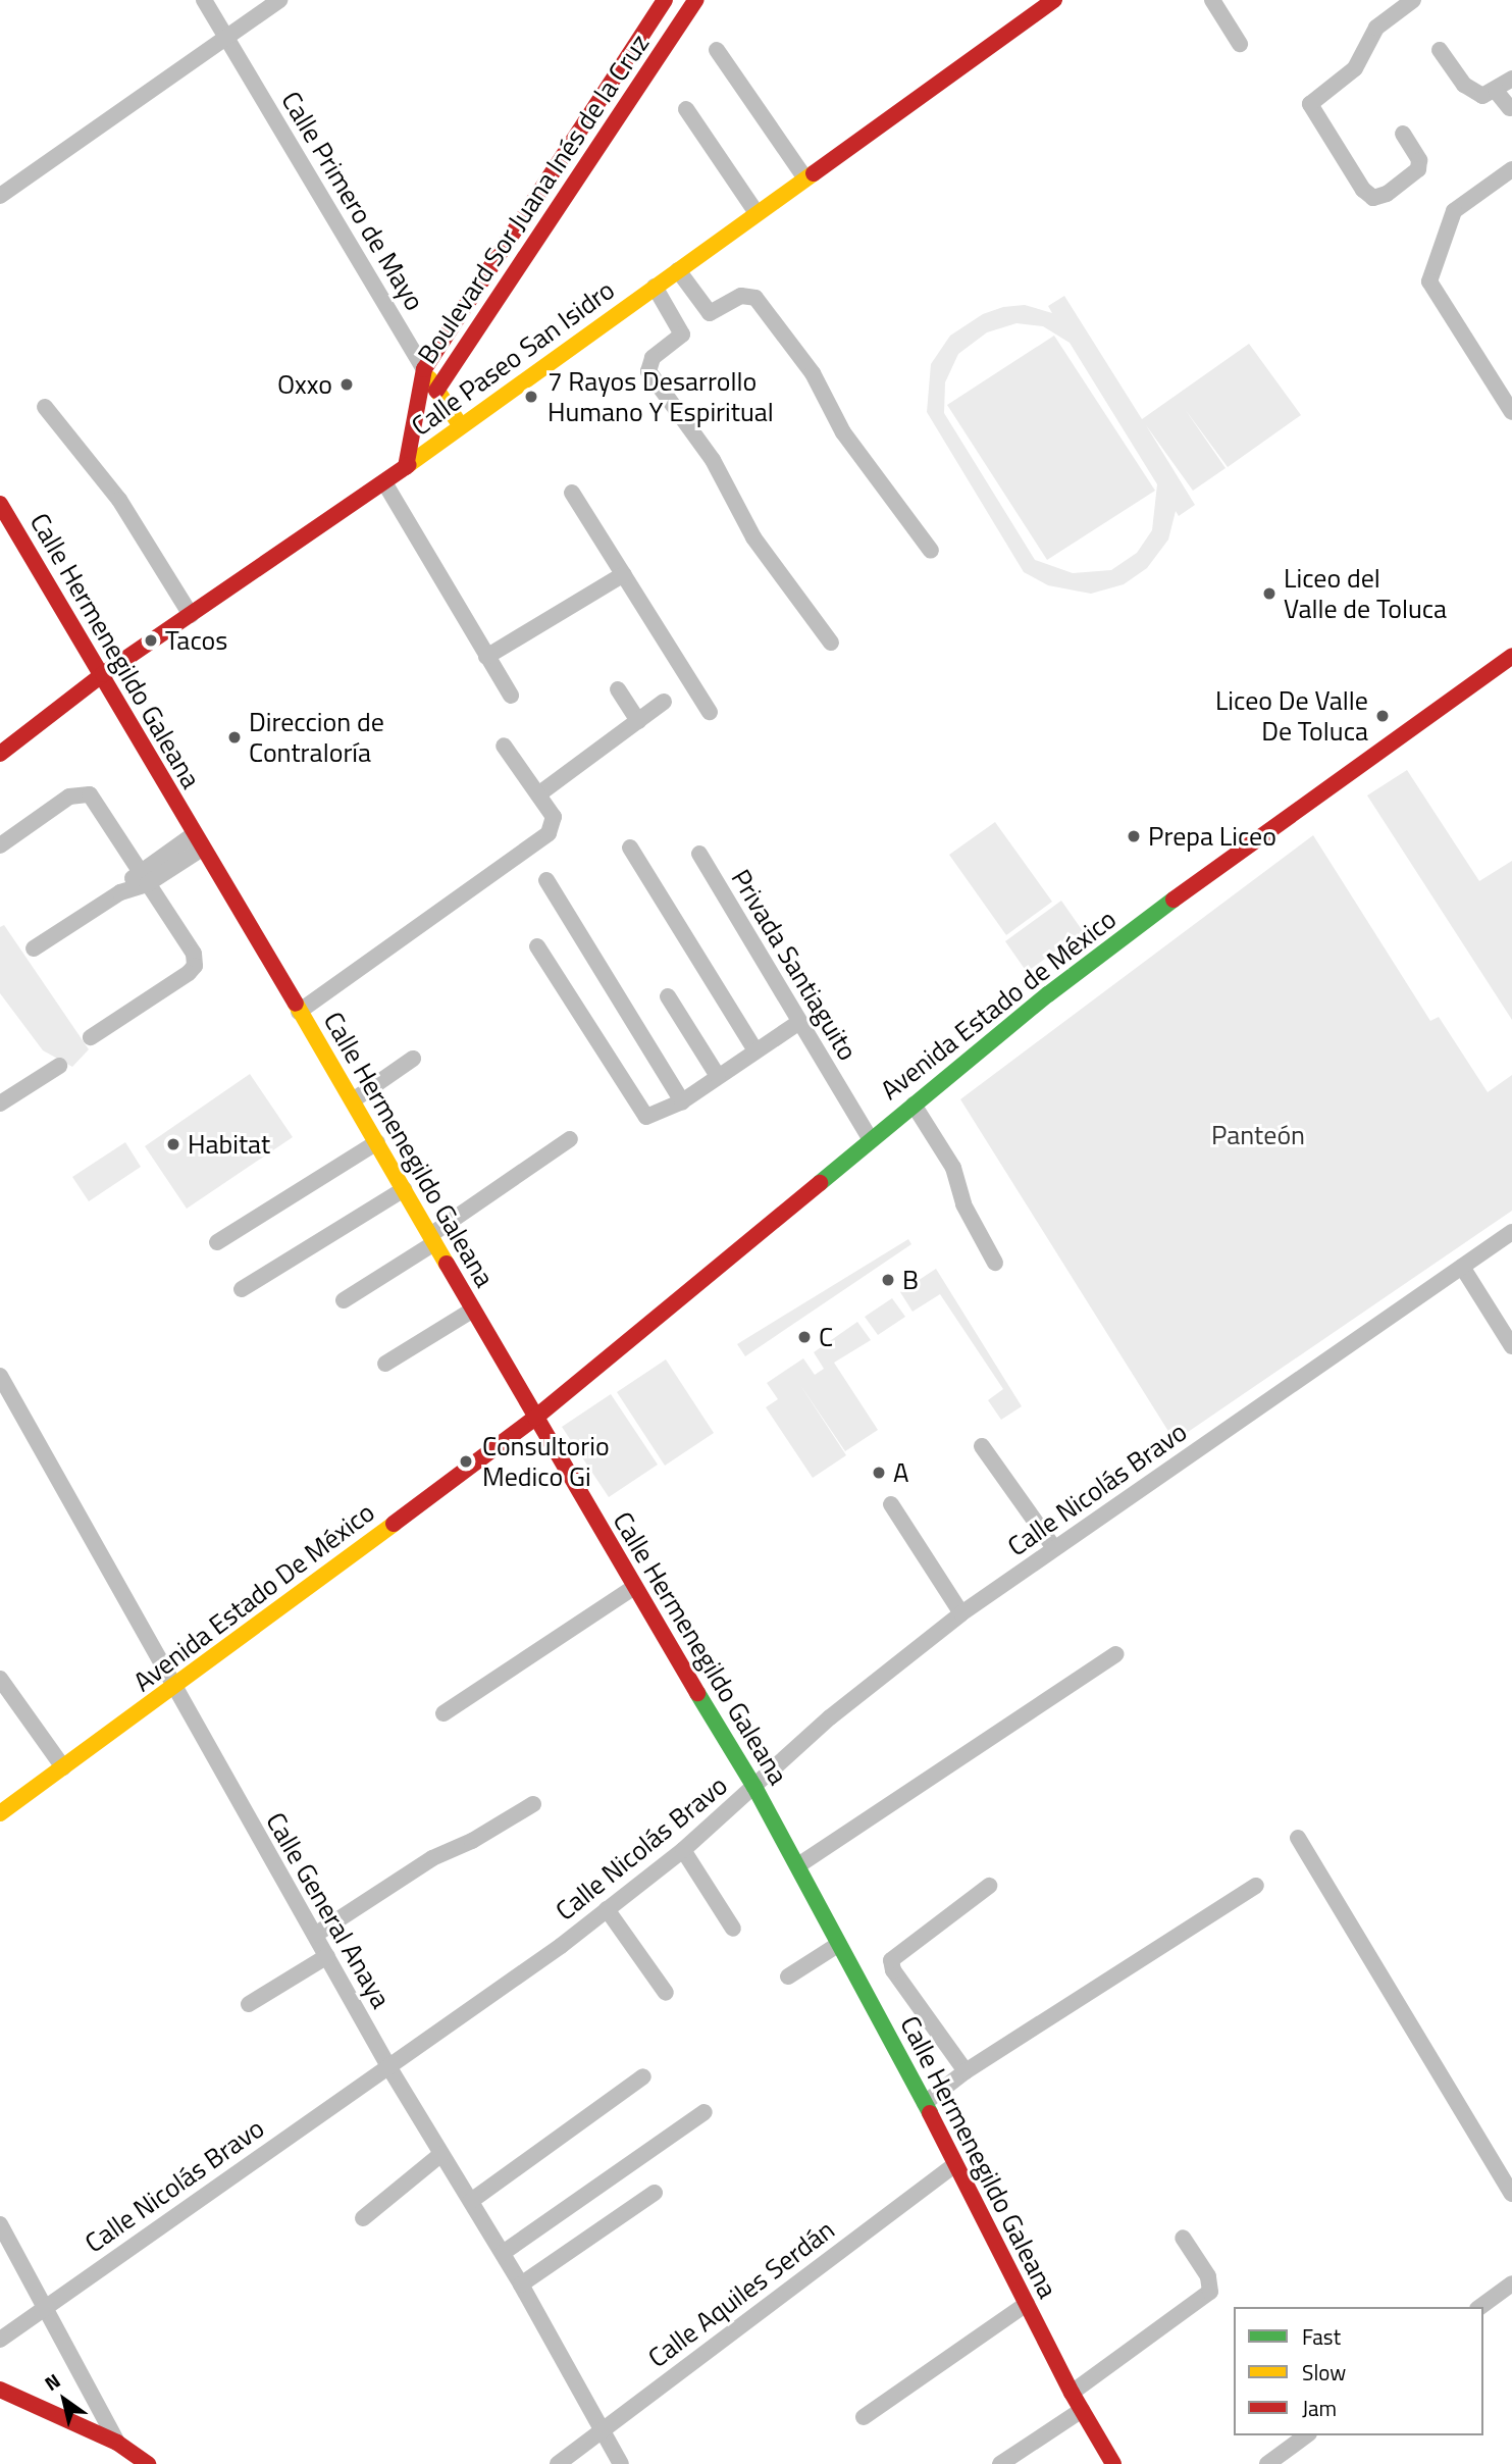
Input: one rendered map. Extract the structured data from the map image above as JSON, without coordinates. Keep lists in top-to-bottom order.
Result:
{
  "streets": {
    "main road": [
      "Boulevard Sor Juana Inés de la Cruz",
      "Calle Primero de Mayo",
      "Calle Paseo San Isidro",
      "Calle Hermenegildo Galeana",
      "Avenida Estado de México",
      "Avenida Estado De México"
    ],
    "street": [
      "Privada Santiaguito",
      "Calle Nicolás Bravo",
      "Calle General Anaya",
      "Calle Aquiles Serdán"
    ]
  },
  "crossings": [
    ["Boulevard Sor Juana Inés de la Cruz", "Calle Primero de Mayo"],
    ["Calle Primero de Mayo", "Calle Paseo San Isidro"],
    ["Calle Paseo San Isidro", "Calle Hermenegildo Galeana"],
    ["Calle Hermenegildo Galeana", "Avenida Estado de México"],
    ["Calle Hermenegildo Galeana", "Calle Nicolás Bravo"],
    ["Calle Hermenegildo Galeana", "Avenida Estado De México"],
    ["Calle Hermenegildo Galeana", "Calle Aquiles Serdán"],
    ["Privada Santiaguito", "Avenida Estado de México"],
    ["Avenida Estado de México", "Avenida Estado De México"],
    ["Calle Nicolás Bravo", "Calle General Anaya"],
    ["Avenida Estado De México", "Calle General Anaya"],
    ["Calle General Anaya", "Calle Aquiles Serdán"]
  ],
  "parks": ["Panteón"],
  "places": [
    "Oxxo",
    "7 Rayos Desarrollo Humano Y Espiritual",
    "Liceo del Valle de Toluca",
    "Tacos",
    "Liceo De Valle De Toluca",
    "Direccion de Contraloría",
    "Prepa Liceo",
    "Habitat",
    "B",
    "C",
    "Consultorio Medico Gi",
    "A"
  ],
  "legend": ["Fast", "Slow", "Jam"],
  "north": "top left"
}
